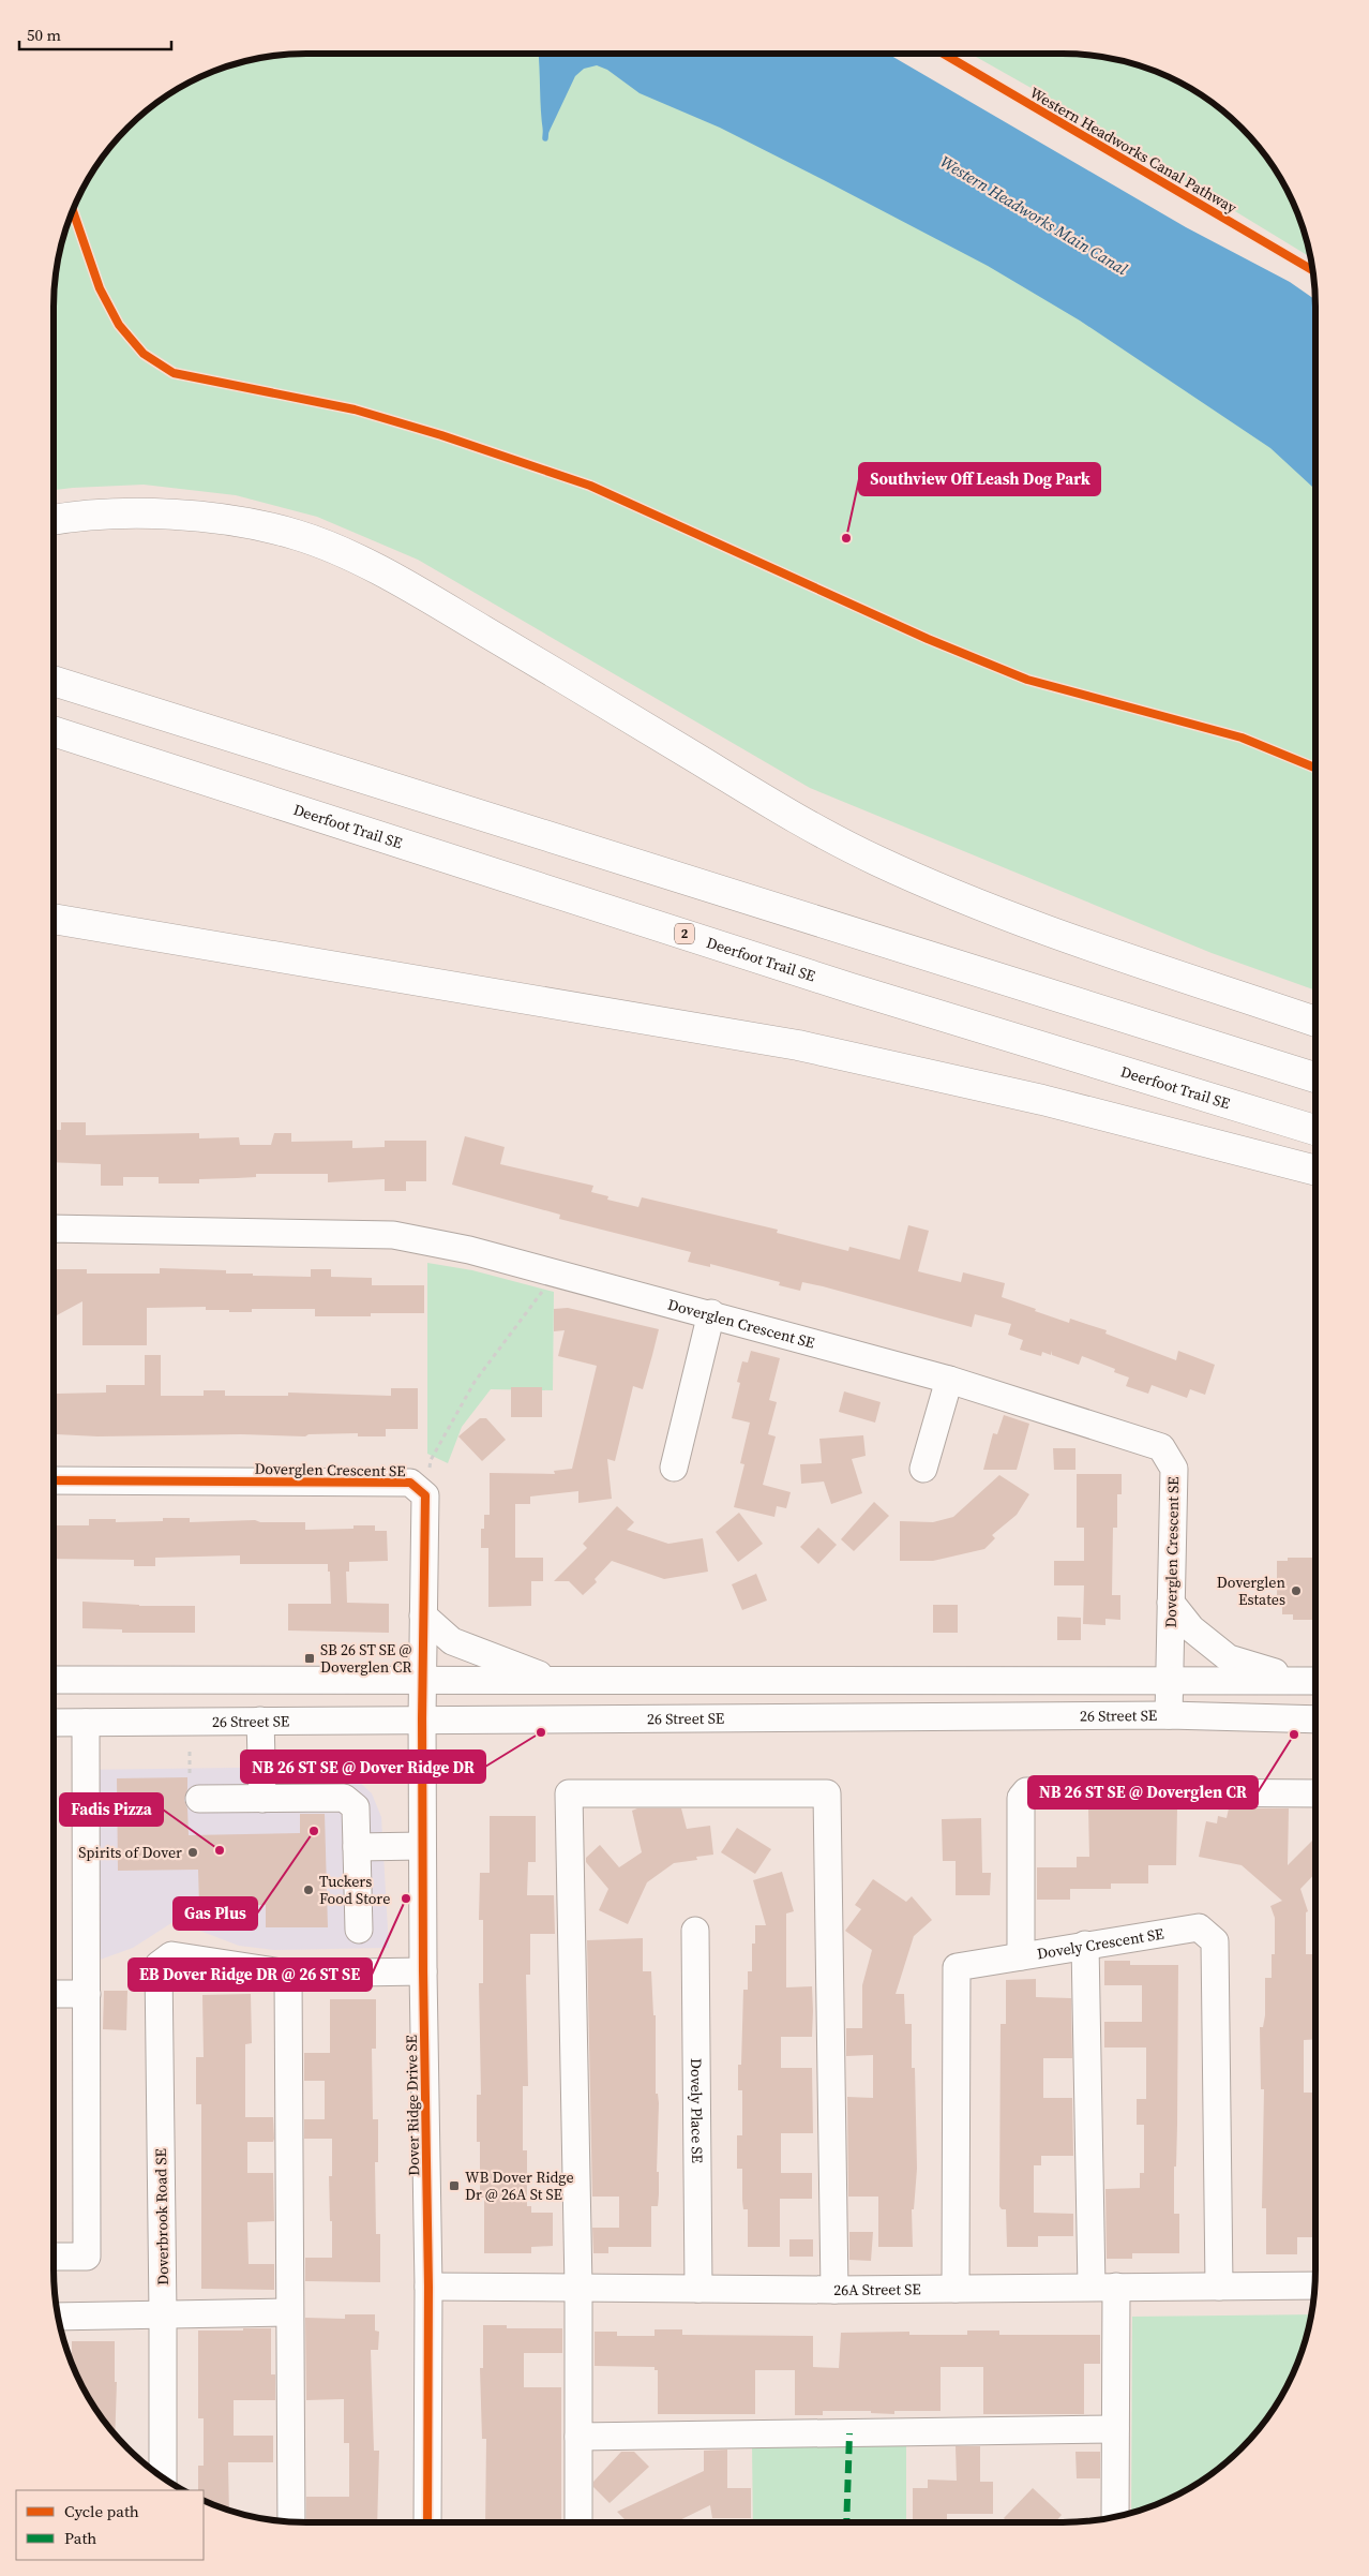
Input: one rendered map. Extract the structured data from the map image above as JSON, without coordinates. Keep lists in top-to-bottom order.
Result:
{
  "streets": {
    "highway": ["Deerfoot Trail SE", "2"],
    "street": [
      "Doverglen Crescent SE",
      "26 Street SE",
      "Dovely Crescent SE",
      "Dover Ridge Drive SE",
      "Dovely Place SE",
      "Doverbrook Road SE",
      "26A Street SE"
    ],
    "cycle path": ["Western Headworks Canal Pathway"]
  },
  "crossings": [
    ["Doverglen Crescent SE", "26 Street SE"],
    ["26 Street SE", "Dover Ridge Drive SE"],
    ["Dovely Crescent SE", "26A Street SE"],
    ["Dover Ridge Drive SE", "26A Street SE"],
    ["Dovely Place SE", "26A Street SE"]
  ],
  "water": ["Western Headworks Main Canal"],
  "places": {
    "other": [
      "Southview Off Leash Dog Park",
      "Doverglen Estates",
      "NB 26 ST SE @ Dover Ridge DR",
      "NB 26 ST SE @ Doverglen CR",
      "Gas Plus",
      "Fadis Pizza",
      "Spirits of Dover",
      "Tuckers Food Store",
      "EB Dover Ridge DR @ 26 ST SE"
    ],
    "transit": ["SB 26 ST SE @ Doverglen CR", "WB Dover Ridge Dr @ 26A St SE"]
  },
  "legend": ["Cycle path", "Path"],
  "scale_bar": "50 m"
}
